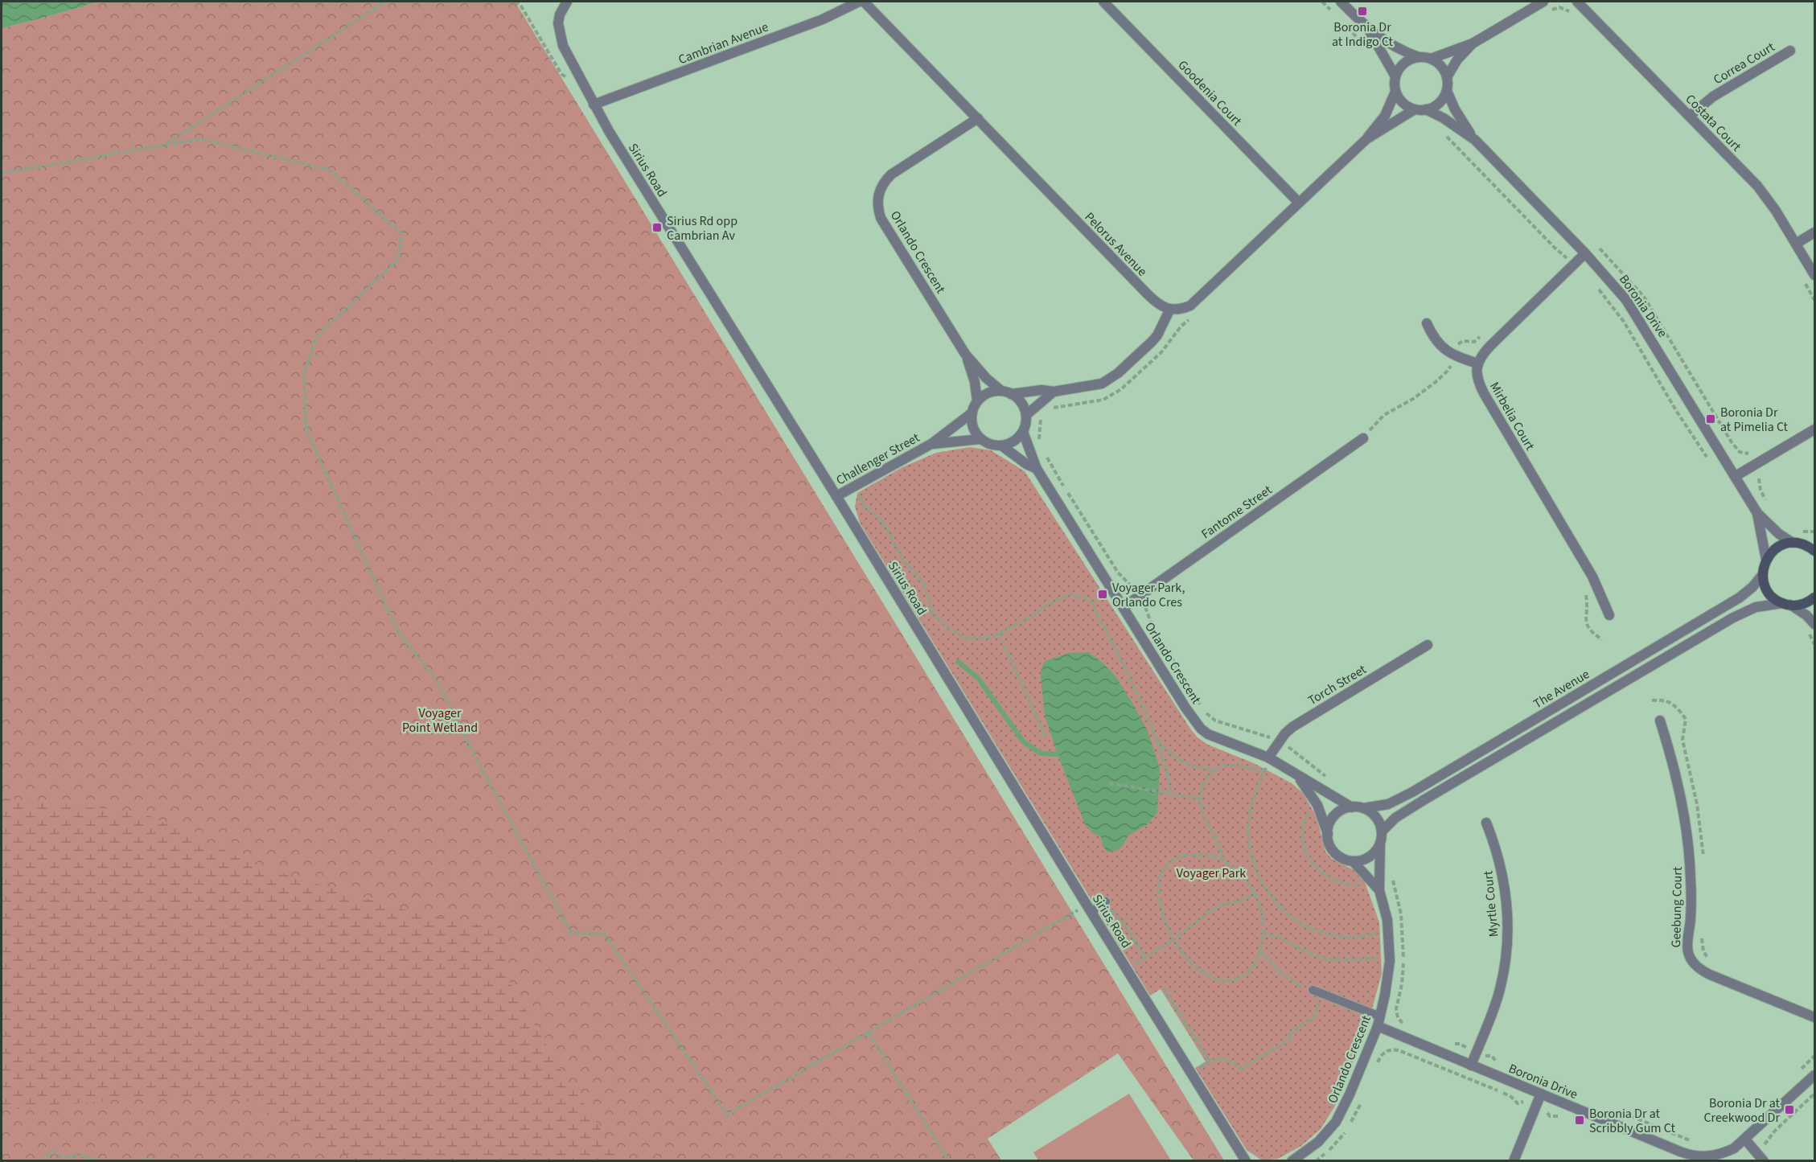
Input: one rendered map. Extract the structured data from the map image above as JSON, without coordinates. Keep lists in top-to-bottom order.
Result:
{
  "streets": {
    "street": [
      "Cambrian Avenue",
      "Correa Court",
      "Goodenia Court",
      "Costata Court",
      "Sirius Road",
      "Pelorus Avenue",
      "Orlando Crescent",
      "Boronia Drive",
      "Mirbelia Court",
      "Challenger Street",
      "Fantome Street",
      "Torch Street",
      "The Avenue",
      "Myrtle Court",
      "Geebung Court"
    ]
  },
  "crossings": [
    ["Cambrian Avenue", "Sirius Road"],
    ["Correa Court", "Costata Court"],
    ["Sirius Road", "Challenger Street"],
    ["Pelorus Avenue", "Orlando Crescent"],
    ["Orlando Crescent", "Boronia Drive"],
    ["Orlando Crescent", "Challenger Street"],
    ["Orlando Crescent", "Fantome Street"],
    ["Orlando Crescent", "Torch Street"],
    ["Orlando Crescent", "The Avenue"],
    ["Boronia Drive", "Myrtle Court"]
  ],
  "parks": ["Voyager Point Wetland", "Voyager Park"],
  "places": {
    "transit": [
      "Boronia Dr at Indigo Ct",
      "Sirius Rd opp Cambrian Av",
      "Boronia Dr at Pimelia Ct",
      "Voyager Park, Orlando Cres",
      "Boronia Dr at Creekwood Dr",
      "Boronia Dr at Scribbly Gum Ct"
    ]
  }
}
